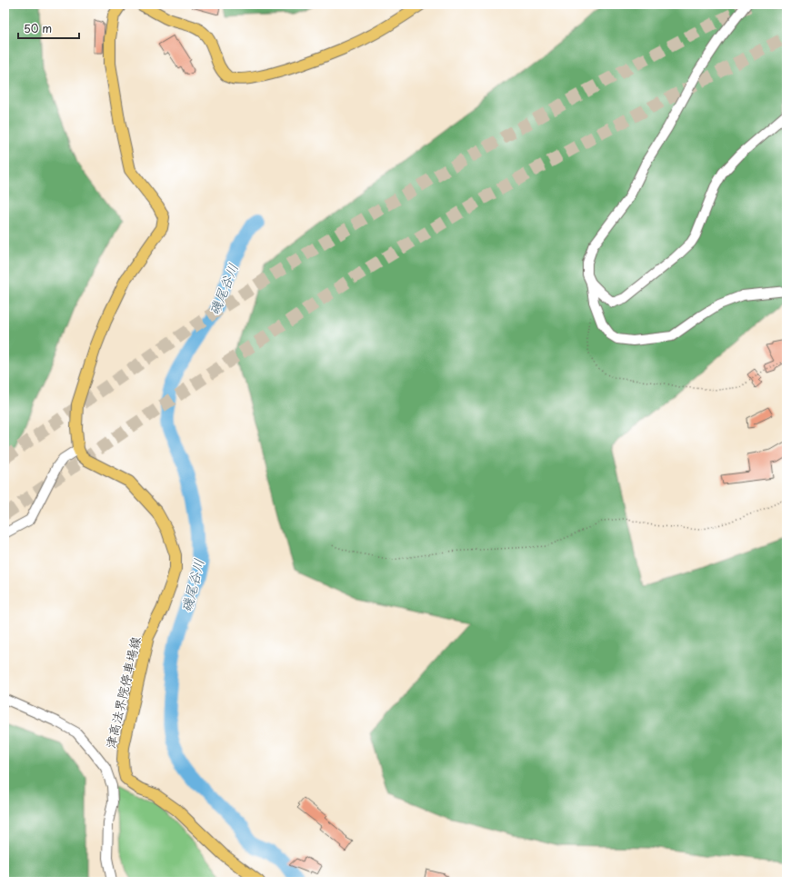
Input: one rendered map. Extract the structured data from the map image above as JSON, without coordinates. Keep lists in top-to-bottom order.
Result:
{
  "streets": {
    "main road": ["津高法界院停車場線"]
  },
  "water": ["磯尾谷川"],
  "scale_bar": "50 m"
}
